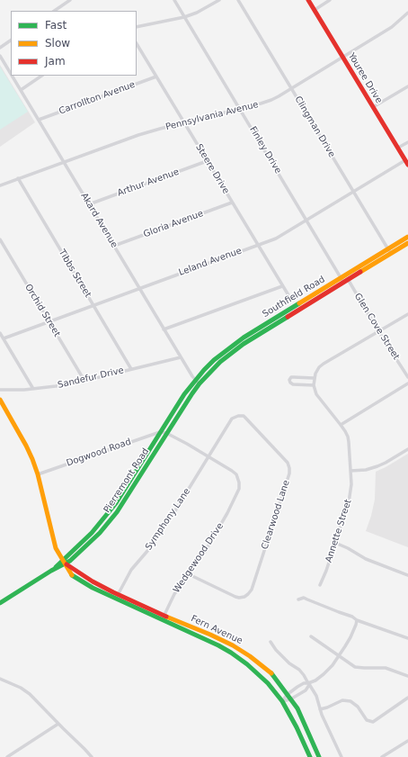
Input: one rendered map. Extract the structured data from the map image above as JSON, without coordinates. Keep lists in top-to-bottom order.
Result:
{
  "streets": {
    "main road": [
      "Youree Drive",
      "Southfield Road",
      "Pierremont Road",
      "Fern Avenue"
    ],
    "street": [
      "Carrollton Avenue",
      "Pennsylvania Avenue",
      "Clingman Drive",
      "Finley Drive",
      "Steere Drive",
      "Arthur Avenue",
      "Akard Avenue",
      "Gloria Avenue",
      "Leland Avenue",
      "Tibbs Street",
      "Orchid Street",
      "Glen Cove Street",
      "Sandefur Drive",
      "Dogwood Road",
      "Clearwood Lane",
      "Symphony Lane",
      "Annette Street",
      "Wedgewood Drive"
    ]
  },
  "crossings": [
    ["Youree Drive", "Pennsylvania Avenue"],
    ["Youree Drive", "Leland Avenue"],
    ["Carrollton Avenue", "Steere Drive"],
    ["Carrollton Avenue", "Akard Avenue"],
    ["Pennsylvania Avenue", "Clingman Drive"],
    ["Pennsylvania Avenue", "Finley Drive"],
    ["Pennsylvania Avenue", "Steere Drive"],
    ["Pennsylvania Avenue", "Akard Avenue"],
    ["Pennsylvania Avenue", "Tibbs Street"],
    ["Clingman Drive", "Leland Avenue"],
    ["Clingman Drive", "Southfield Road"],
    ["Finley Drive", "Leland Avenue"],
    ["Finley Drive", "Southfield Road"],
    ["Finley Drive", "Glen Cove Street"],
    ["Steere Drive", "Arthur Avenue"],
    ["Steere Drive", "Gloria Avenue"],
    ["Steere Drive", "Leland Avenue"],
    ["Arthur Avenue", "Akard Avenue"],
    ["Akard Avenue", "Gloria Avenue"],
    ["Akard Avenue", "Leland Avenue"],
    ["Akard Avenue", "Southfield Road"],
    ["Akard Avenue", "Sandefur Drive"],
    ["Akard Avenue", "Pierremont Road"],
    ["Leland Avenue", "Tibbs Street"],
    ["Leland Avenue", "Orchid Street"],
    ["Tibbs Street", "Sandefur Drive"],
    ["Southfield Road", "Glen Cove Street"],
    ["Southfield Road", "Pierremont Road"],
    ["Orchid Street", "Sandefur Drive"],
    ["Dogwood Road", "Pierremont Road"],
    ["Dogwood Road", "Fern Avenue"],
    ["Pierremont Road", "Fern Avenue"],
    ["Clearwood Lane", "Symphony Lane"],
    ["Clearwood Lane", "Wedgewood Drive"],
    ["Symphony Lane", "Wedgewood Drive"],
    ["Symphony Lane", "Fern Avenue"],
    ["Wedgewood Drive", "Fern Avenue"]
  ],
  "legend": ["Fast", "Slow", "Jam"]
}
